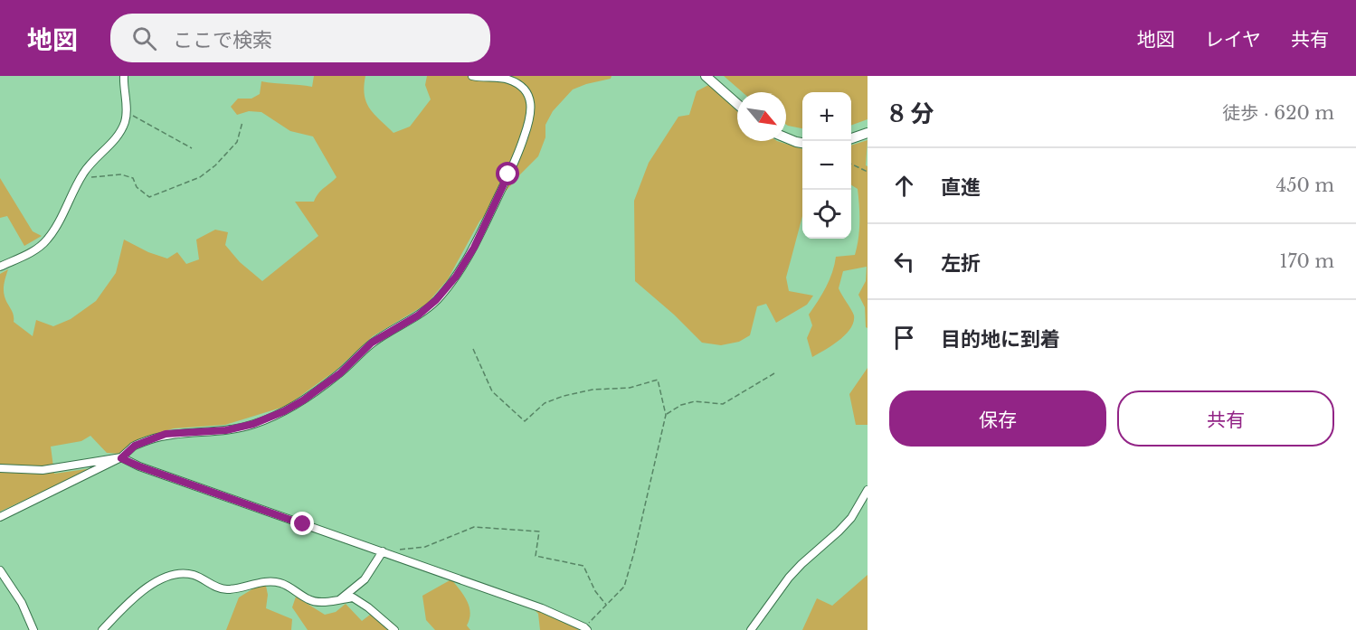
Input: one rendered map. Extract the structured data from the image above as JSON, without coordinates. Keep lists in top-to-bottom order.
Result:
{
  "north": "bottom right",
  "page": {
    "header": "地図",
    "search": "ここで検索",
    "nav": ["地図", "レイヤ", "共有"],
    "heading": ["8 分", "徒歩 · 620 m"],
    "map_buttons": ["+", "−"],
    "list": [
      ["直進", "450 m"],
      ["左折", "170 m"],
      "目的地に到着"
    ],
    "buttons": ["保存", "共有"]
  }
}
